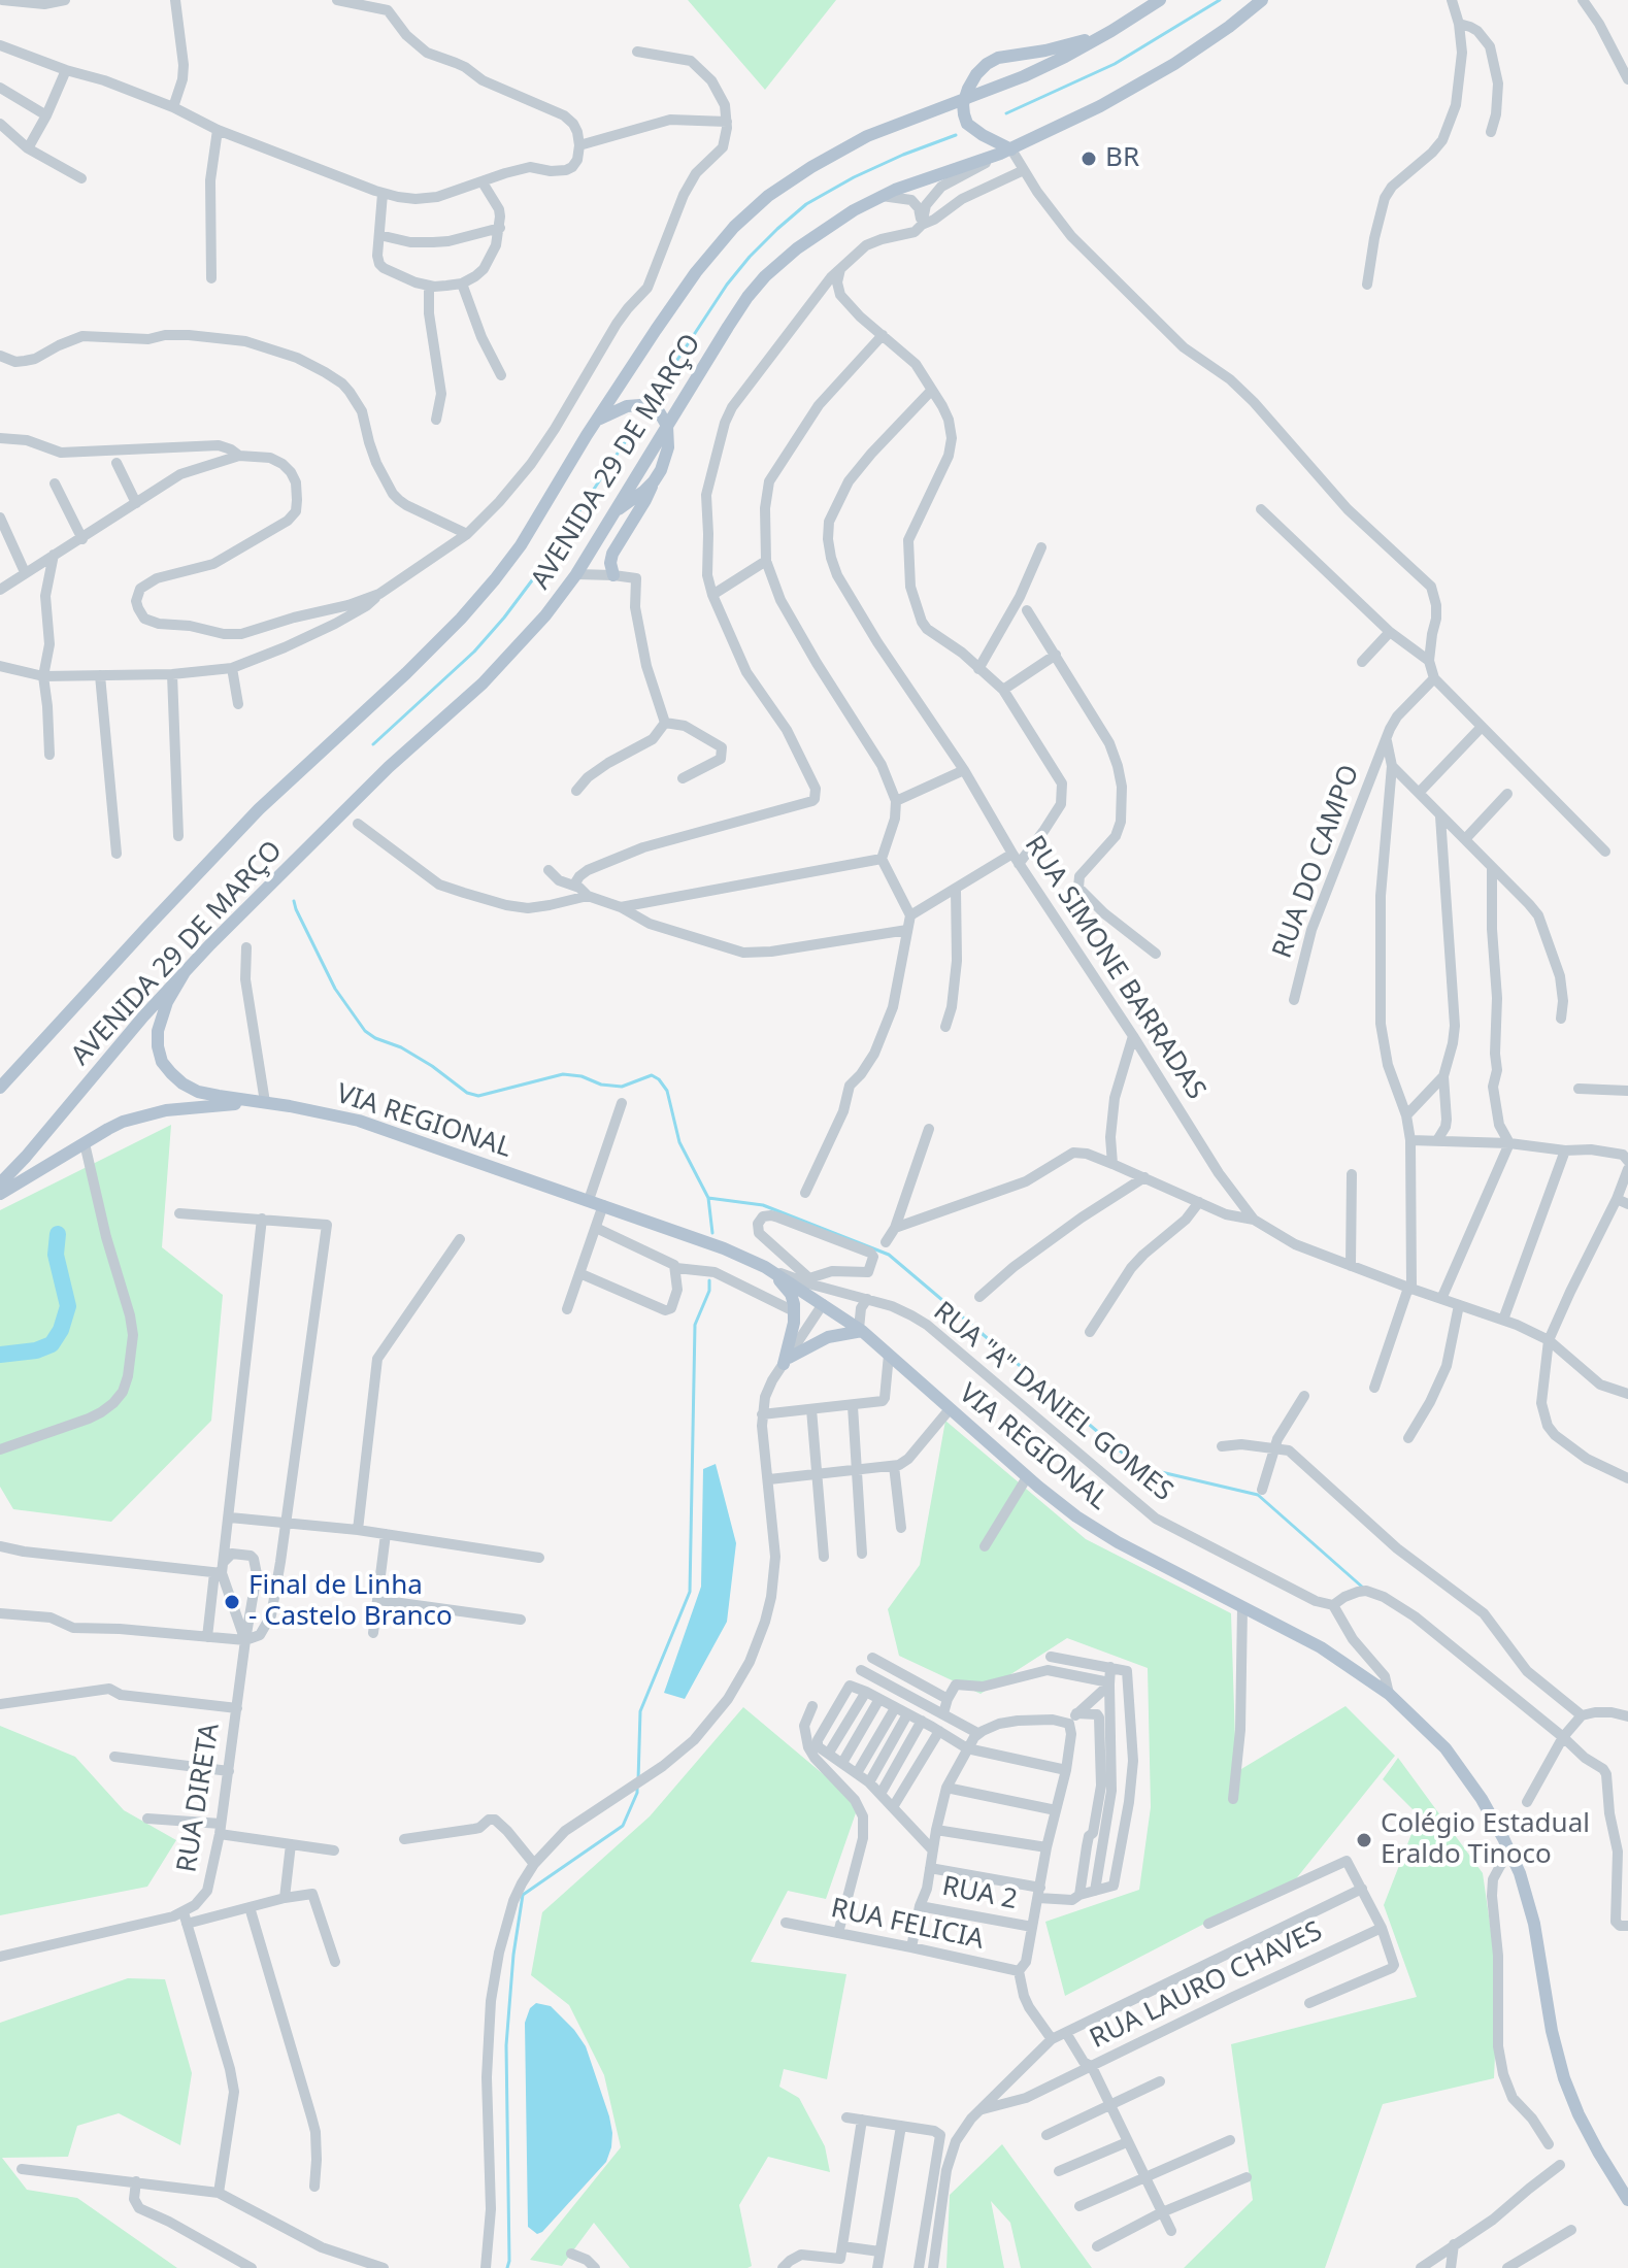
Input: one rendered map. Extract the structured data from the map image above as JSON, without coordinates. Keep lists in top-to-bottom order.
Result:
{
  "streets": {
    "main road": ["AVENIDA 29 DE MARÇO", "VIA REGIONAL"],
    "street": [
      "RUA DO CAMPO",
      "RUA SIMONE BARRADAS",
      "RUA \"A\" DANIEL GOMES",
      "RUA DIRETA",
      "RUA 2",
      "RUA FELICIA",
      "RUA LAURO CHAVES"
    ]
  },
  "crossings": [
    ["AVENIDA 29 DE MARÇO", "VIA REGIONAL"],
    ["VIA REGIONAL", "RUA \"A\" DANIEL GOMES"]
  ],
  "places": ["BR", "Final de Linha - Castelo Branco", "Colégio Estadual Eraldo Tinoco"]
}
